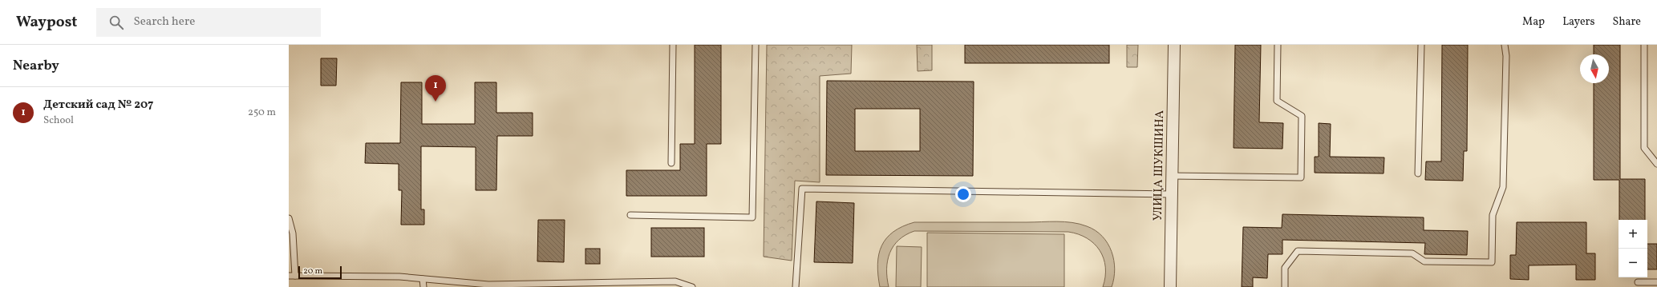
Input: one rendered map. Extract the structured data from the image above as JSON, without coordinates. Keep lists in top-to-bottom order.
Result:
{
  "streets": {
    "street": ["УЛИЦА ШУКШИНА"]
  },
  "scale_bar": "20 m",
  "north": "bottom",
  "page": {
    "header": "Waypost",
    "search": "Search here",
    "nav": ["Map", "Layers", "Share"],
    "heading": "Nearby",
    "pins": "1",
    "list": [
      {
        "mark": "1",
        "name": "Детский сад № 207",
        "note": "School",
        "value": "250 m"
      }
    ],
    "map_buttons": ["+", "−"],
    "scale": "20 m"
  }
}
